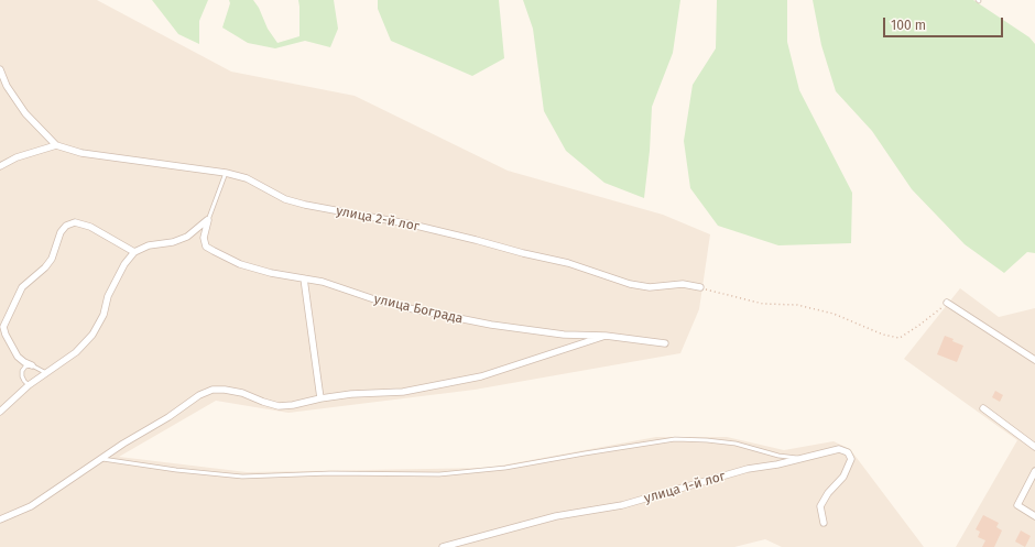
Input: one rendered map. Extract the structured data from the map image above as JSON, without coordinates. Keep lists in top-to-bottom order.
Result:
{
  "streets": {
    "street": ["улица 2-й лог", "улица Бограда", "улица 1-й лог"]
  },
  "scale_bar": "100 m"
}
